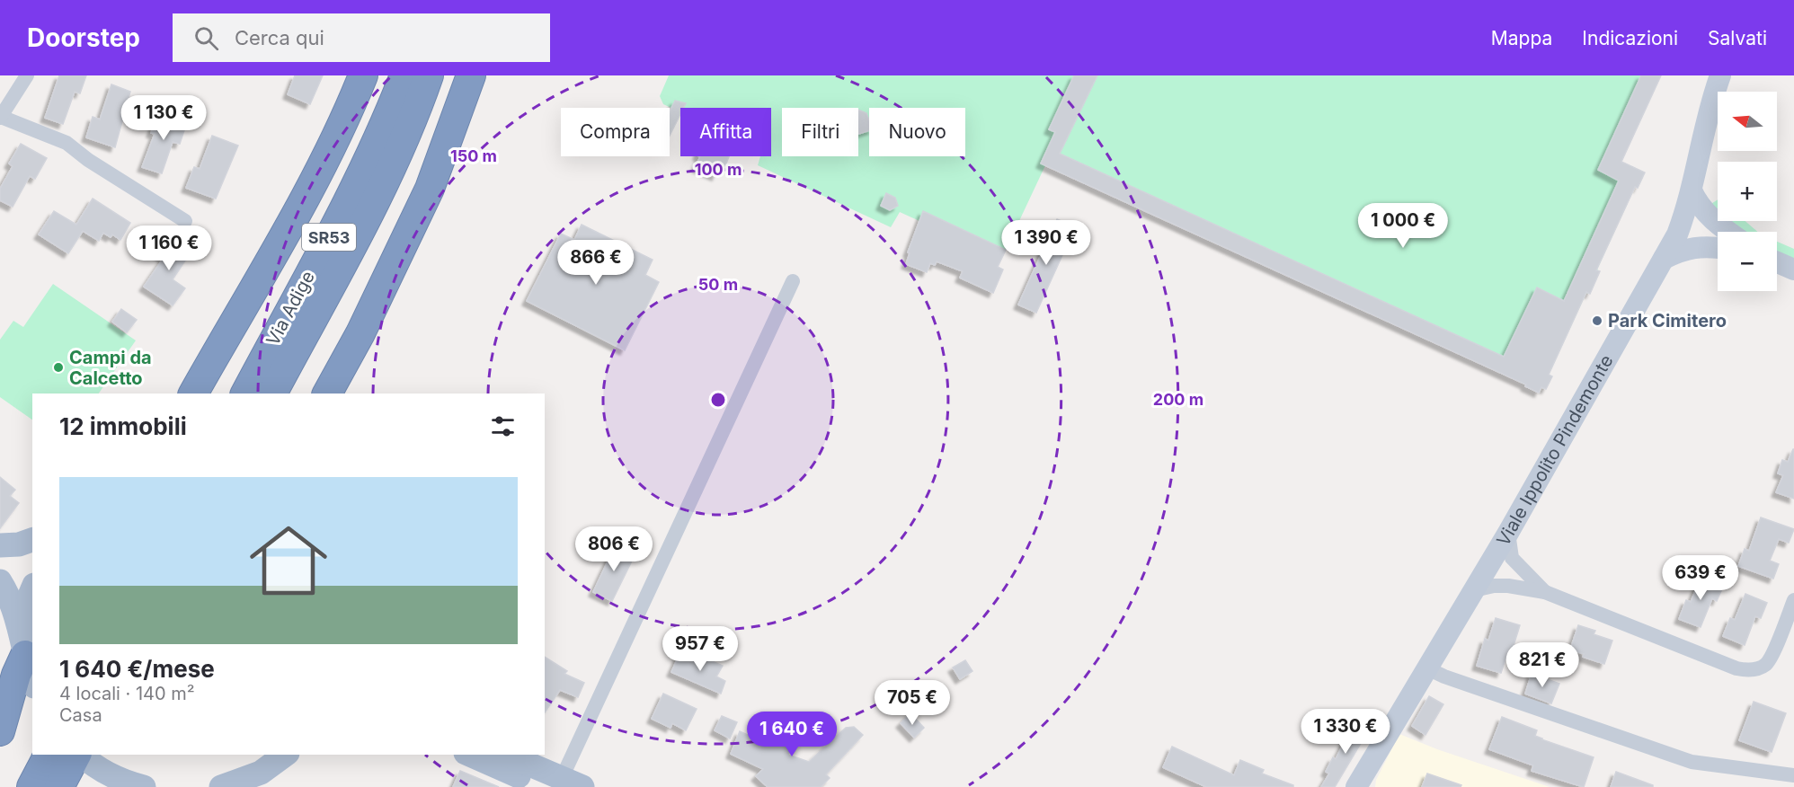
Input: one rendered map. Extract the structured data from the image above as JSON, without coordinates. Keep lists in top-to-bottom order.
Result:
{
  "streets": {
    "highway": ["SR53", "Via Adige"],
    "street": ["Viale Ippolito Pindemonte"]
  },
  "places": ["Park Cimitero", "Campi da Calcetto"],
  "north": "left",
  "page": {
    "header": "Doorstep",
    "search": "Cerca qui",
    "nav": ["Mappa", "Indicazioni", "Salvati"],
    "map_buttons": ["+", "−"],
    "price": [
      "1 130 €",
      "1 000 €",
      "1 390 €",
      "1 160 €",
      "866 €",
      "806 €",
      "639 €",
      "957 €",
      "821 €",
      "705 €",
      "1 330 €",
      "1 640 €"
    ],
    "chip": [
      "Compra",
      "Affitta",
      "Filtri",
      "Nuovo"
    ],
    "heading": "12 immobili",
    "list": [
      {
        "name": "1 640 €/mese",
        "note": "4 locali · 140 m² · Casa"
      }
    ]
  },
  "rings": [
    "150 m",
    "100 m",
    "50 m",
    "200 m"
  ]
}
